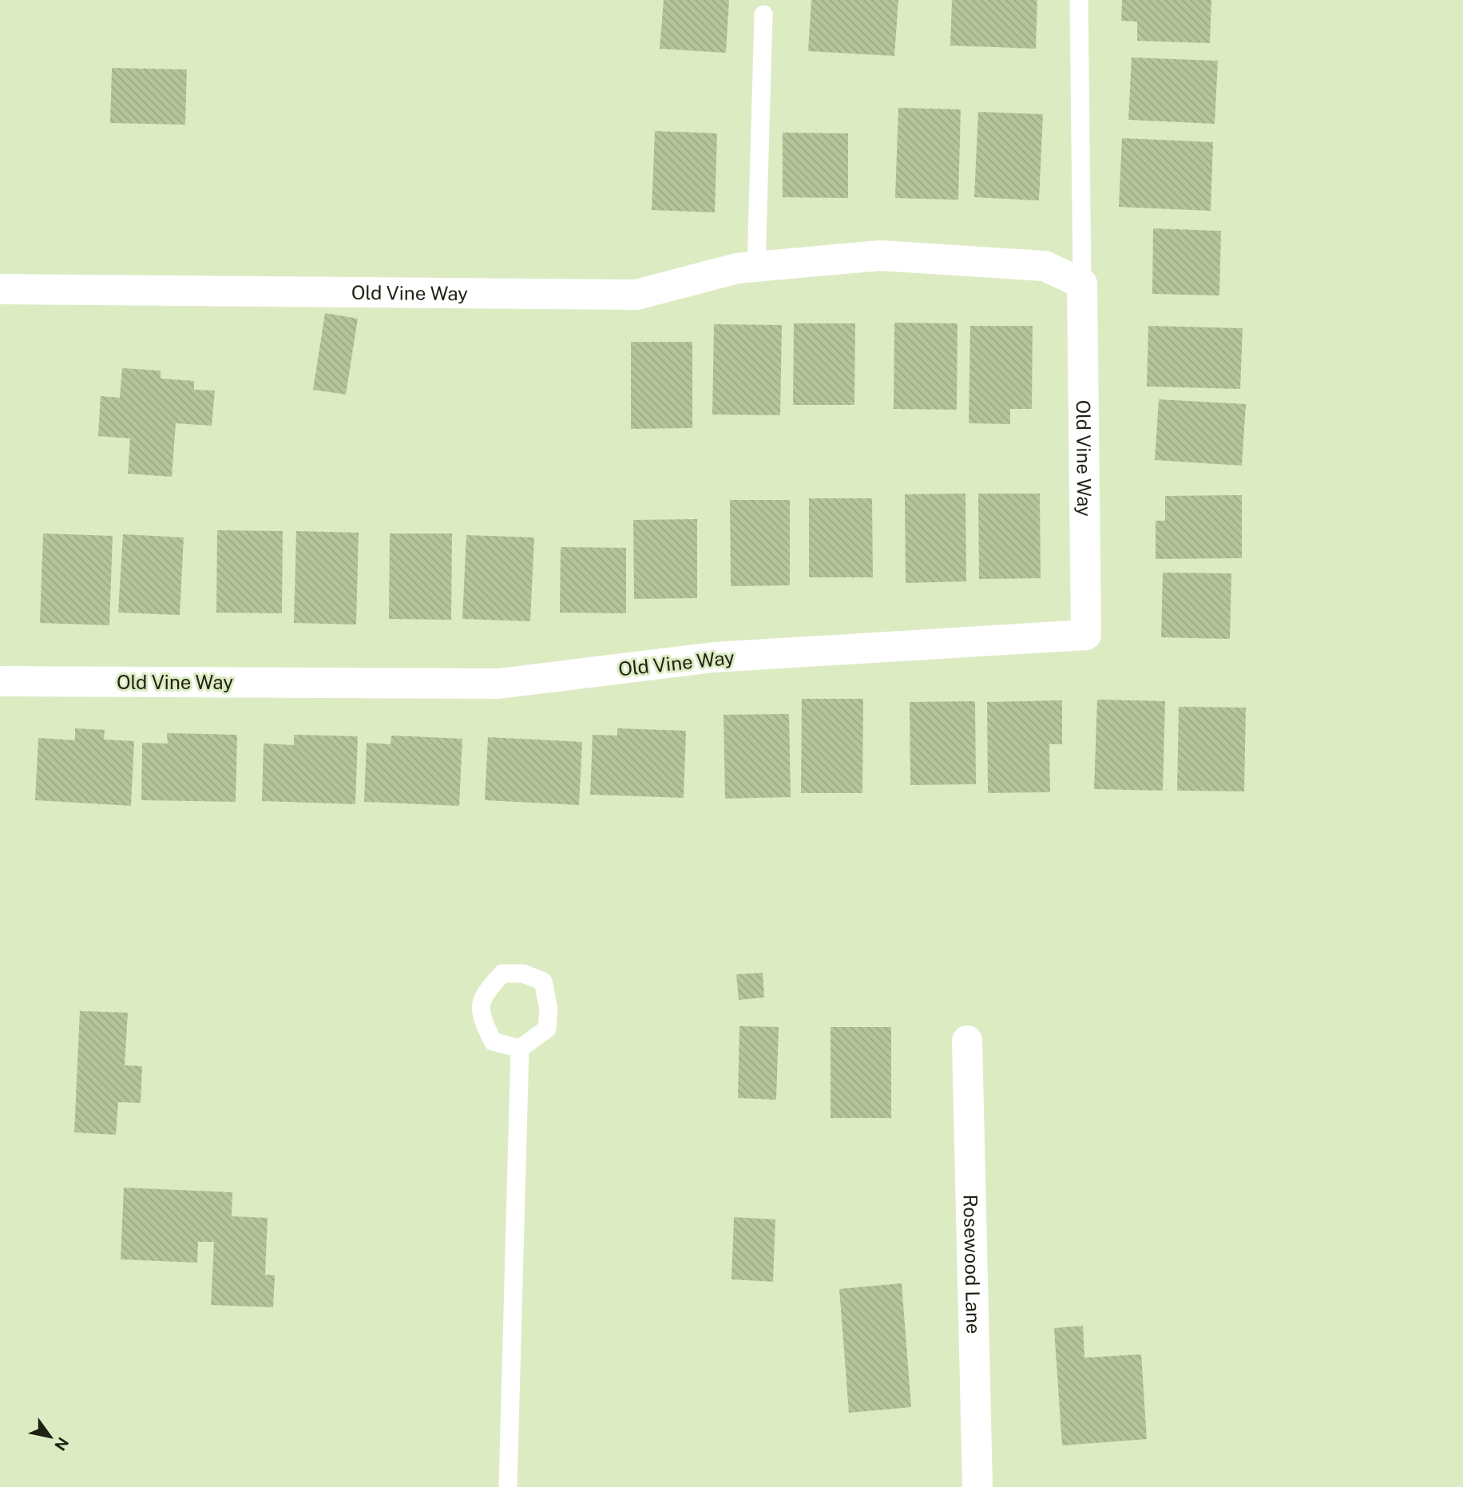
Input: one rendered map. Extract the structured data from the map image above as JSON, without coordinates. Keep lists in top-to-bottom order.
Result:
{
  "streets": {
    "street": ["Old Vine Way", "Rosewood Lane"]
  },
  "north": "bottom right"
}
